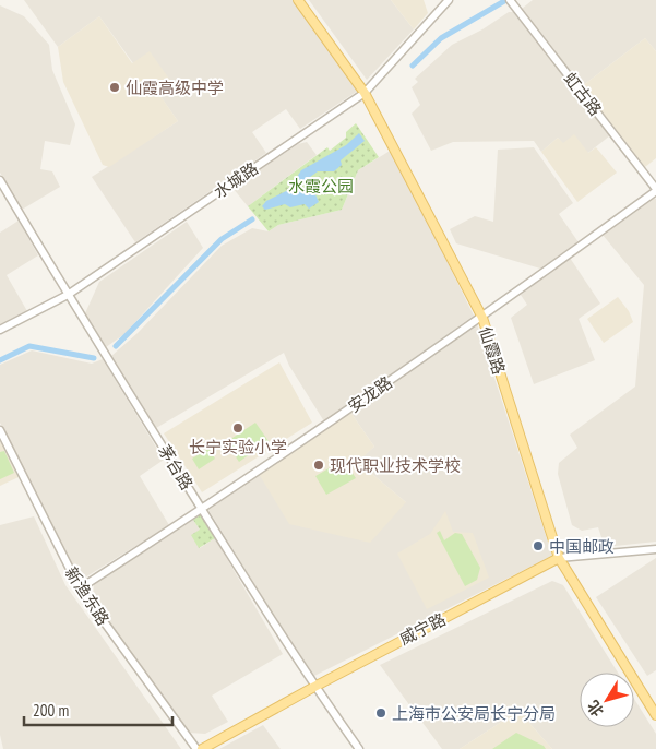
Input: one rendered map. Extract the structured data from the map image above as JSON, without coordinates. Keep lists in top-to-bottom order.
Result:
{
  "streets": {
    "main road": ["仙霞路", "威宁路"],
    "street": [
      "虹古路",
      "水城路",
      "安龙路",
      "茅台路",
      "新渔东路"
    ]
  },
  "crossings": [
    ["虹古路", "安龙路"],
    ["水城路", "仙霞路"],
    ["水城路", "茅台路"],
    ["仙霞路", "安龙路"],
    ["仙霞路", "威宁路"],
    ["安龙路", "茅台路"],
    ["安龙路", "新渔东路"],
    ["茅台路", "威宁路"]
  ],
  "parks": ["水霞公园"],
  "places": [
    "仙霞高级中学",
    "长宁实验小学",
    "现代职业技术学校",
    "中国邮政",
    "上海市公安局长宁分局"
  ],
  "scale_bar": "200 m",
  "north": "bottom left"
}
